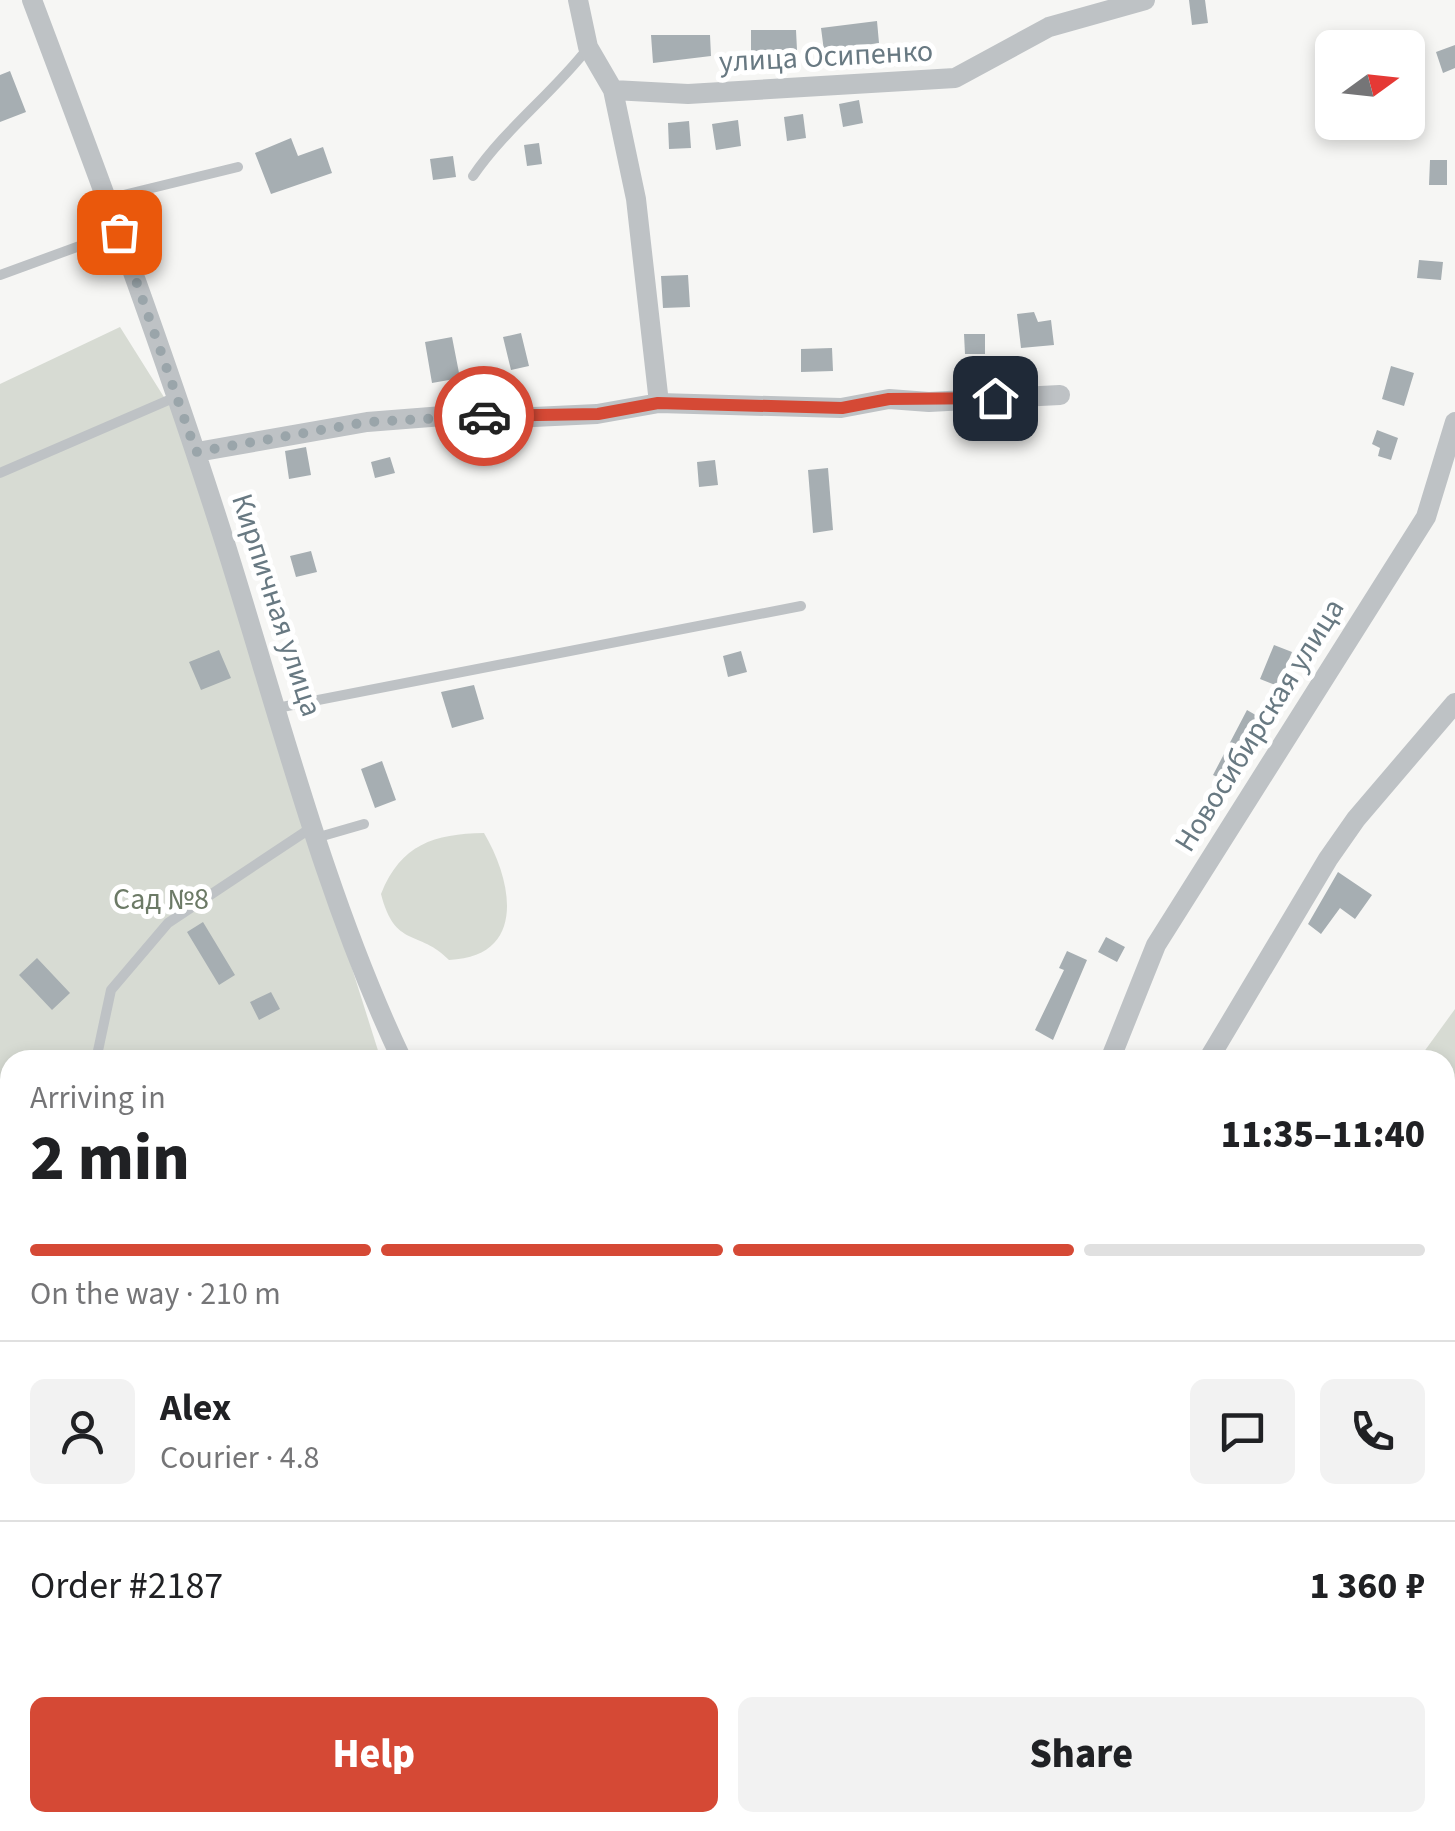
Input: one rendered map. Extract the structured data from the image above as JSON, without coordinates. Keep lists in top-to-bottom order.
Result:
{
  "streets": {
    "street": ["улица Осипенко", "Кирпичная улица", "Новосибирская улица"]
  },
  "parks": ["Сад №8"],
  "north": "right",
  "page": {
    "heading": ["2 min", "Arriving in", "11:35–11:40"],
    "panel": [
      "Alex",
      "Courier · 4.8",
      "Order #2187",
      "1 360 ₽"
    ],
    "bar": "On the way · 210 m",
    "buttons": ["Help", "Share"]
  }
}
